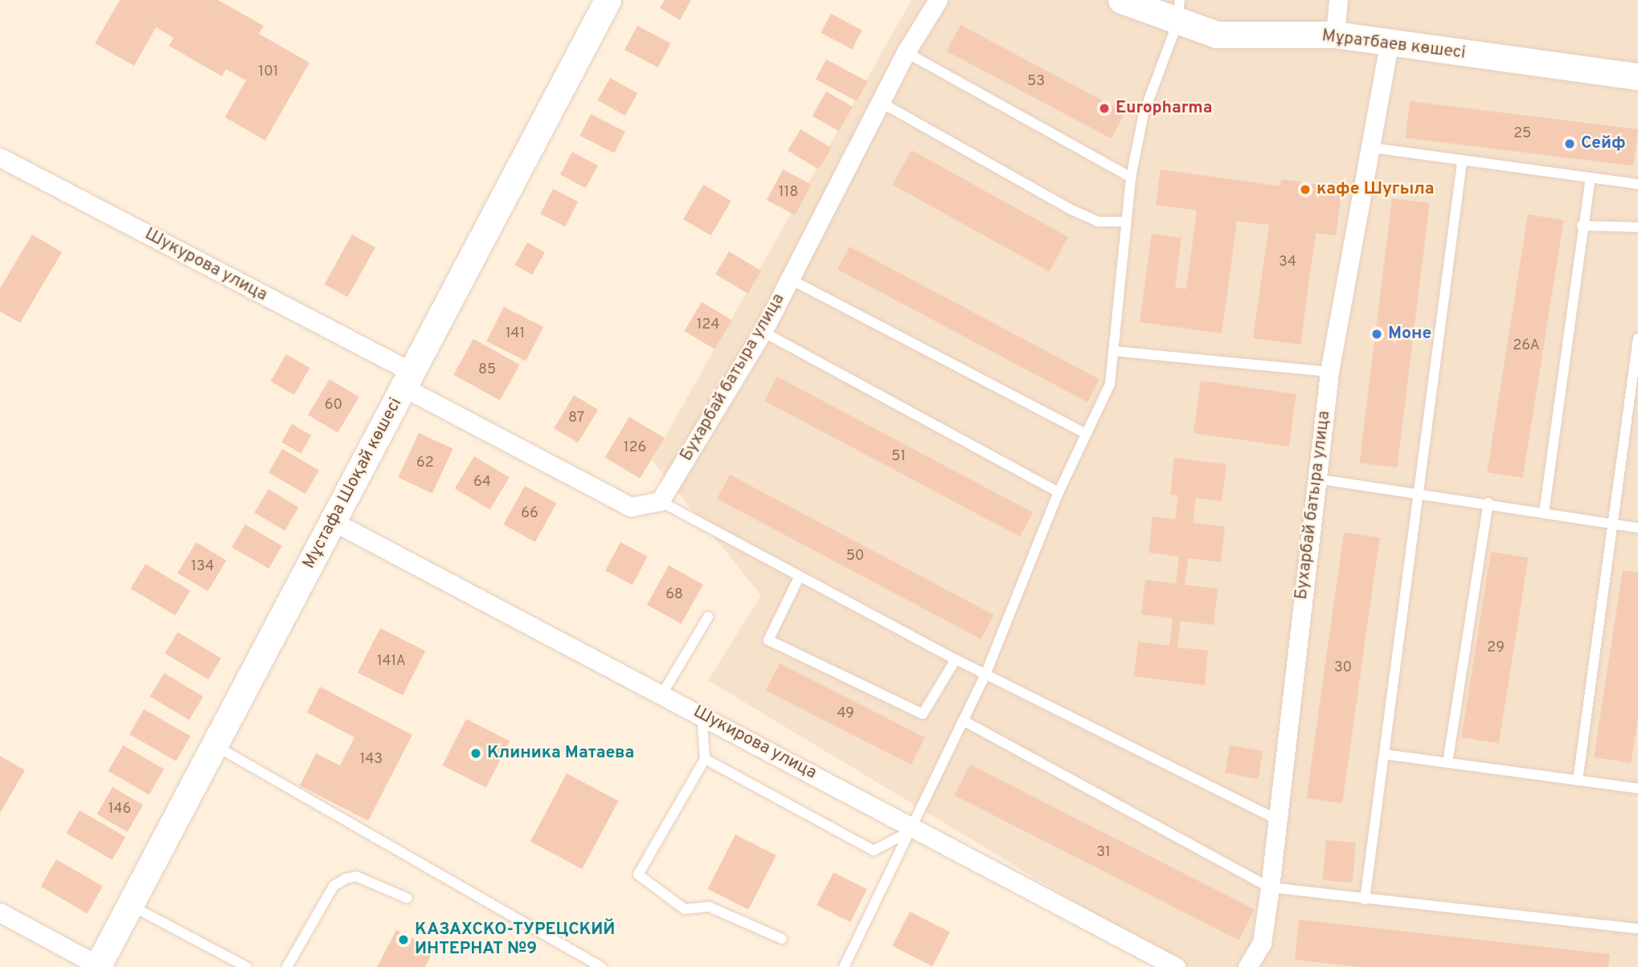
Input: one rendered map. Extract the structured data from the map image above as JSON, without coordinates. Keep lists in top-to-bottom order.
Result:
{
  "streets": {
    "street": [
      "Мұратбаев көшесі",
      "Шукурова улица",
      "Бухарбай батыра улица",
      "Мұстафа Шоқай көшесі",
      "Шукирова улица"
    ]
  },
  "crossings": [
    ["Мұратбаев көшесі", "Бухарбай батыра улица"],
    ["Шукурова улица", "Мұстафа Шоқай көшесі"],
    ["Мұстафа Шоқай көшесі", "Шукирова улица"]
  ],
  "places": [
    "Europharma",
    "Сейф",
    "кафе Шугыла",
    "Моне",
    "Клиника Матаева",
    "КАЗАХСКО-ТУРЕЦСКИЙ ИНТЕРНАТ №9"
  ],
  "house_numbers": [
    "101",
    "53",
    "25",
    "118",
    "34",
    "124",
    "141",
    "26А",
    "85",
    "60",
    "87",
    "126",
    "51",
    "62",
    "64",
    "66",
    "50",
    "134",
    "68",
    "29",
    "141А",
    "30",
    "49",
    "143",
    "146",
    "31"
  ]
}
